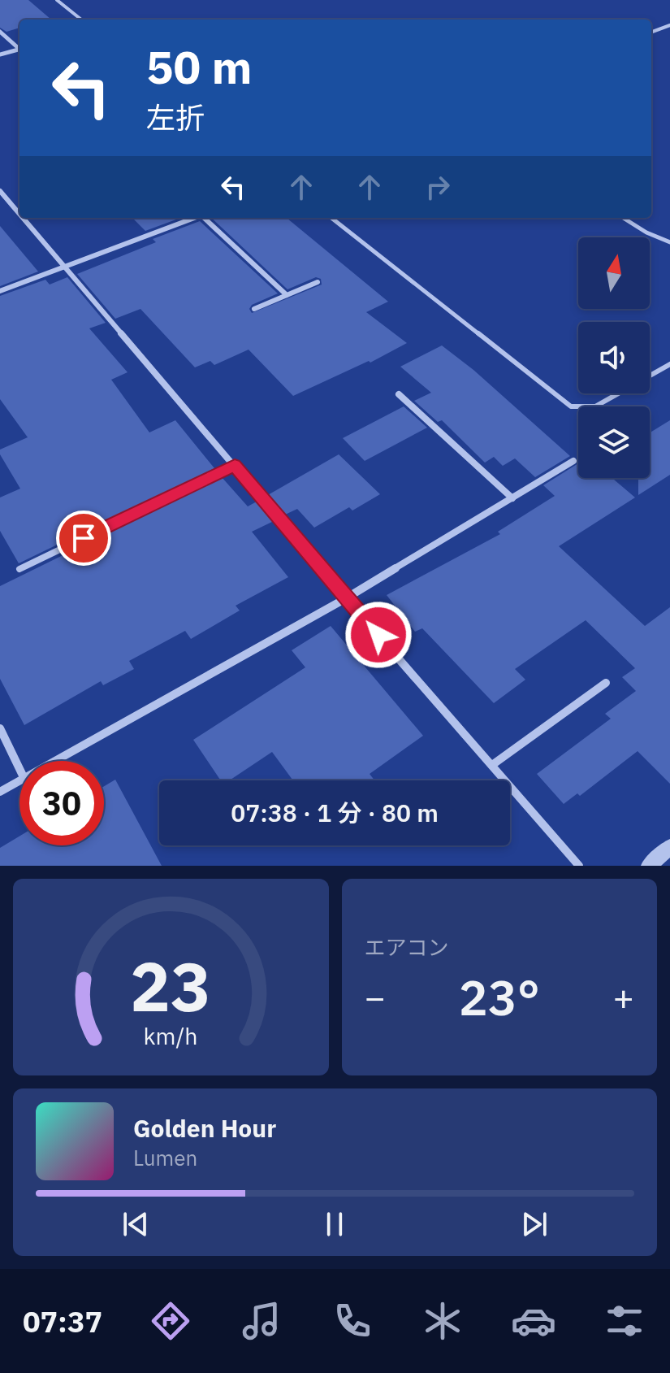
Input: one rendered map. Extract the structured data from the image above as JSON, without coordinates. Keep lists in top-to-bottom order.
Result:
{
  "north": "top",
  "page": {
    "turn": ["50 m", "左折"],
    "limit": "30",
    "trip": "07:38 · 1 分 · 80 m",
    "tile": "エアコン",
    "heat": ["−", "23°", "+"],
    "song": ["Golden Hour", "Lumen"],
    "tabs": "07:37",
    "gauge": ["23", "km/h"]
  }
}
